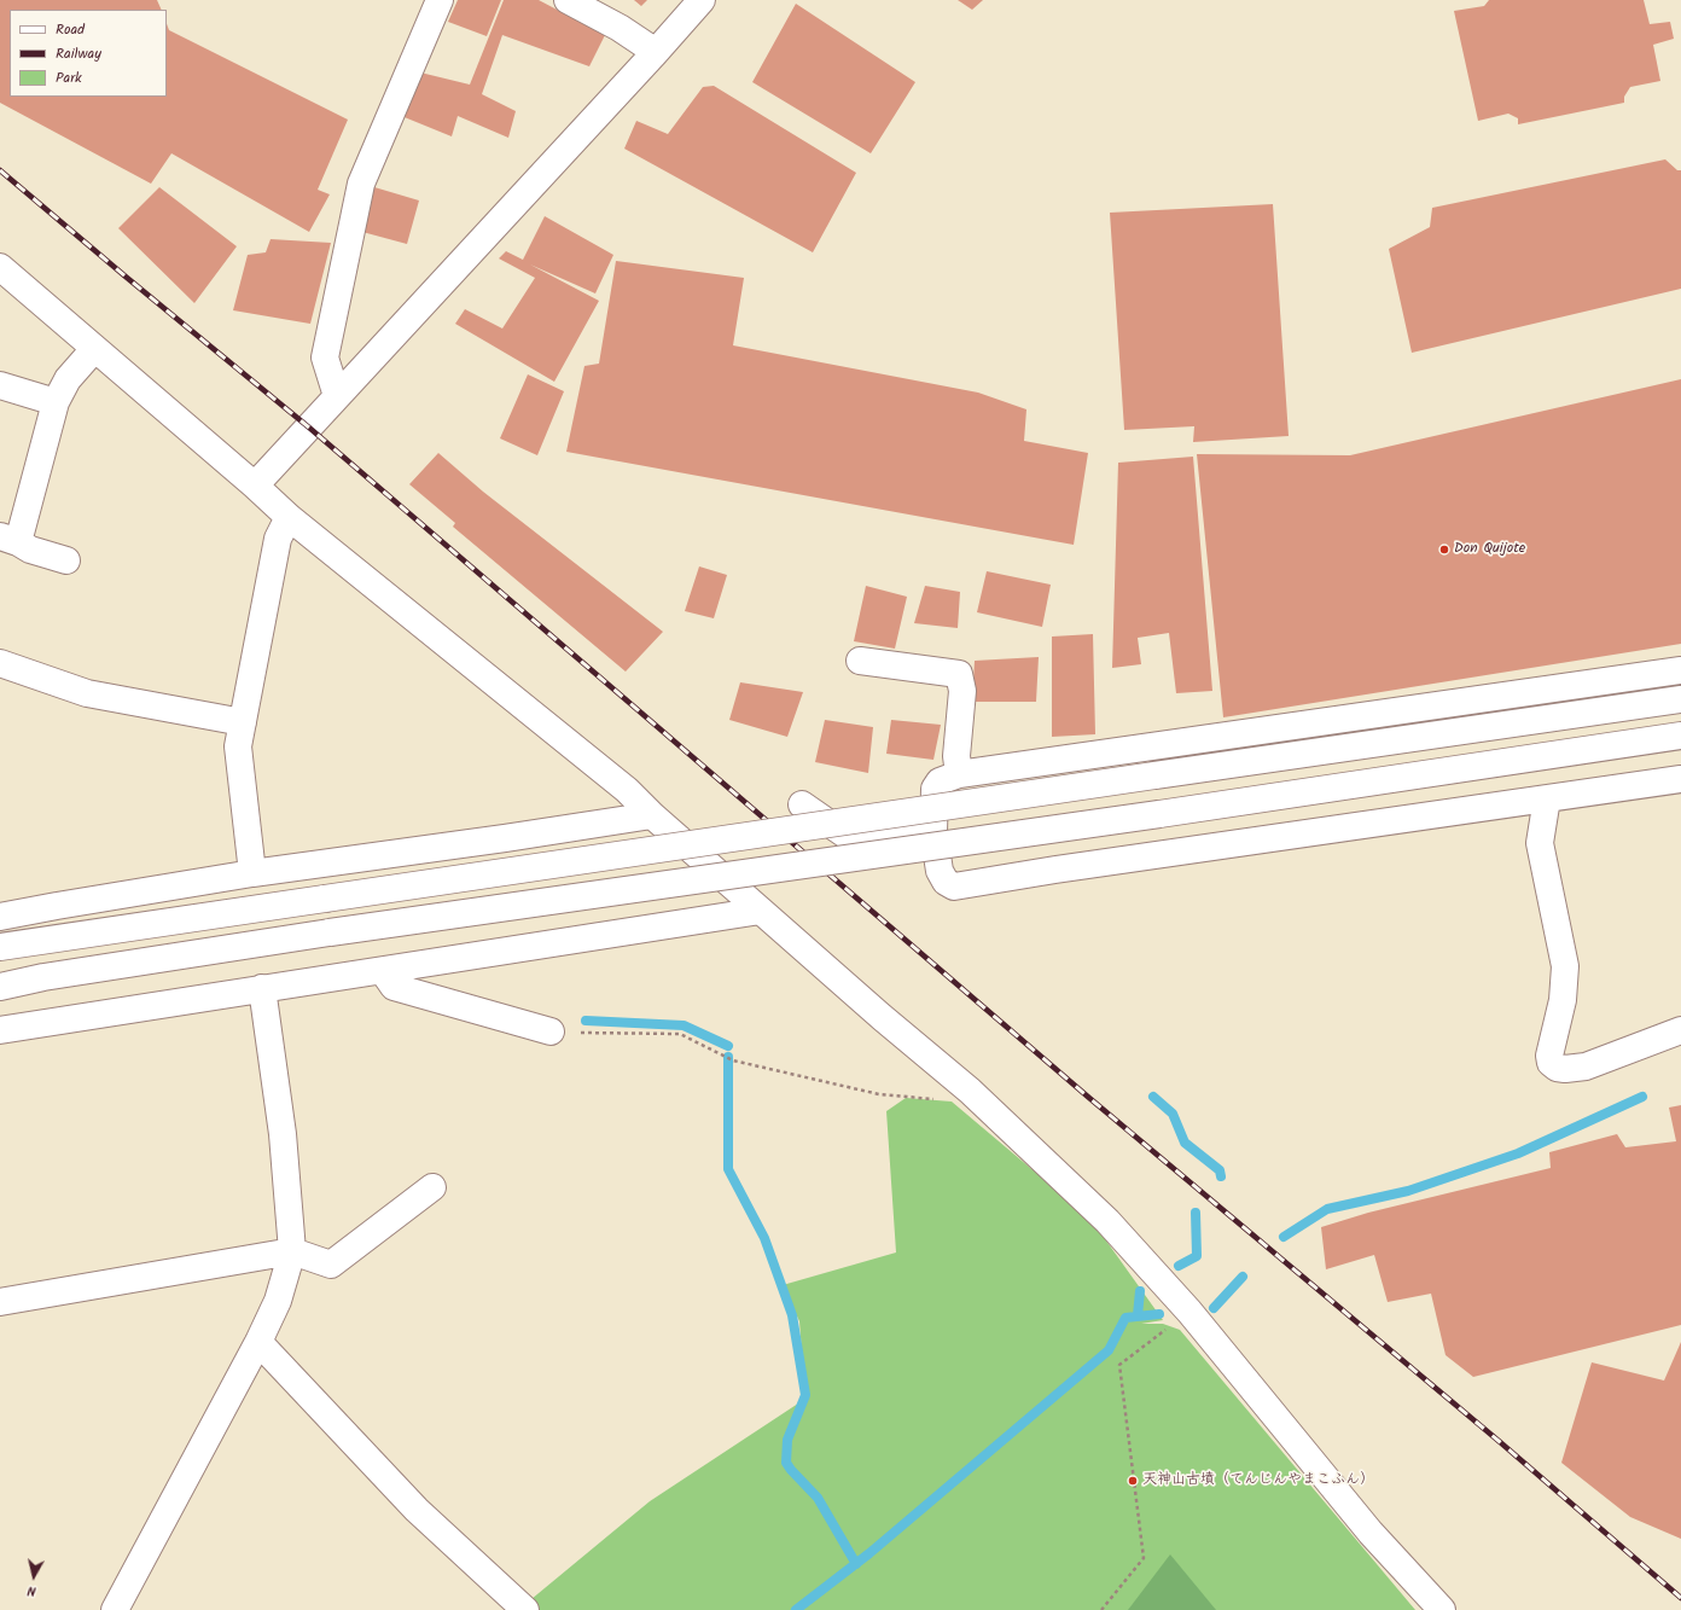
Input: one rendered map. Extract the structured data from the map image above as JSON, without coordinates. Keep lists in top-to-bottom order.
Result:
{
  "places": ["Don Quijote", "天神山古墳（てんじんやまこふん）"],
  "legend": ["Road", "Railway", "Park"],
  "north": "bottom"
}
